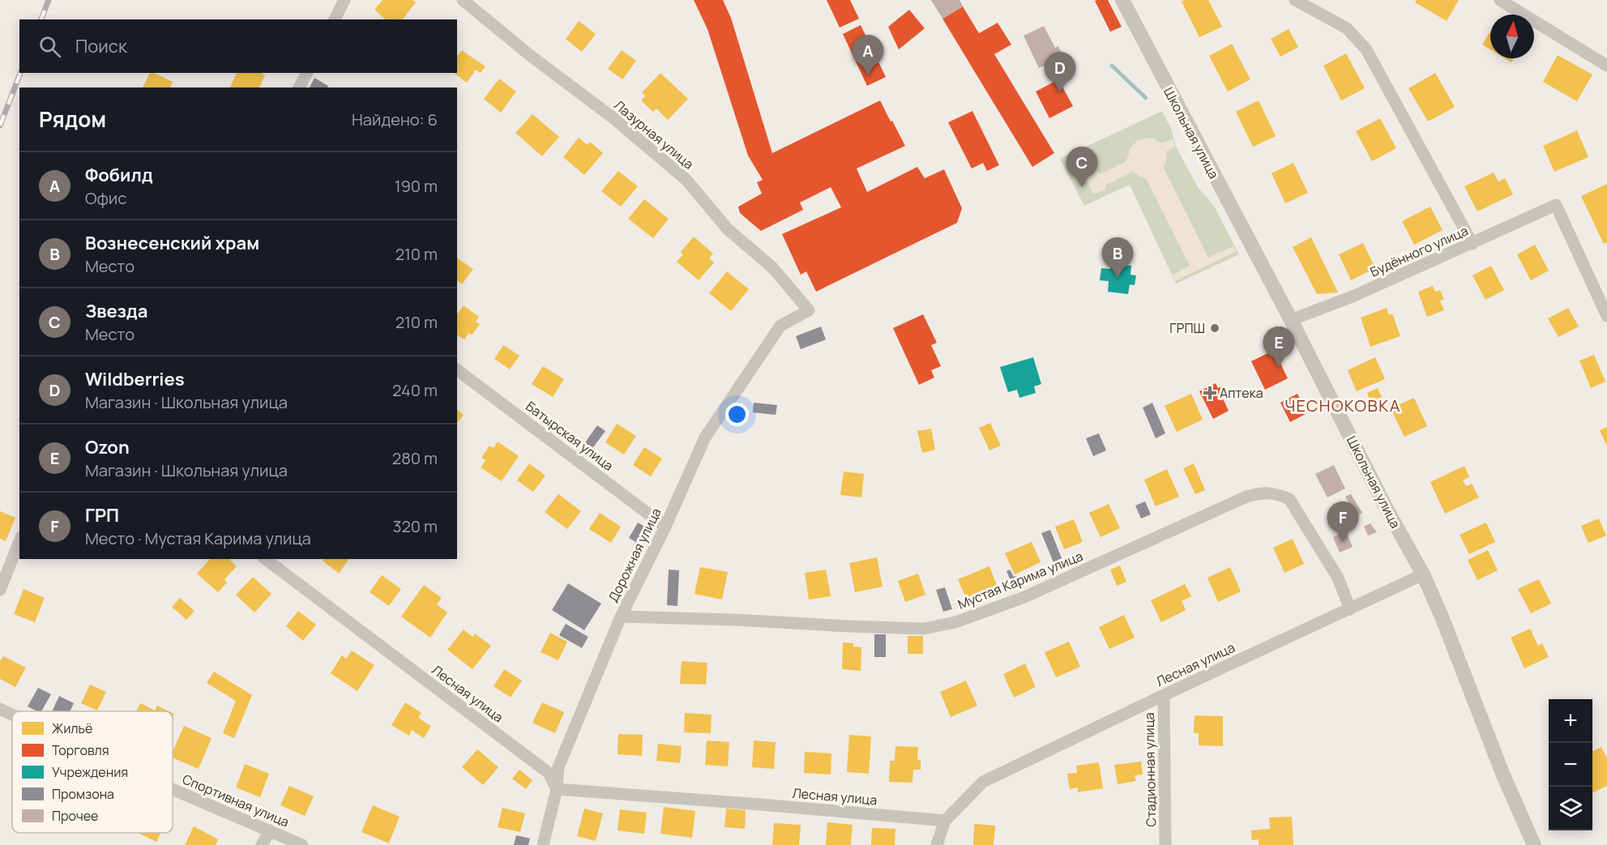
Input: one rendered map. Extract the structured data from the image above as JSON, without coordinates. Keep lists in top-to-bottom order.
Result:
{
  "streets": {
    "street": [
      "Школьная улица",
      "Лазурная улица",
      "Будённого улица",
      "Батырская улица",
      "Дорожная улица",
      "Мустая Карима улица",
      "Лесная улица",
      "Стадионная улица",
      "Спортивная улица"
    ]
  },
  "crossings": [
    ["Школьная улица", "Будённого улица"],
    ["Школьная улица", "Лесная улица"],
    ["Лазурная улица", "Дорожная улица"],
    ["Батырская улица", "Дорожная улица"],
    ["Дорожная улица", "Мустая Карима улица"],
    ["Дорожная улица", "Лесная улица"],
    ["Мустая Карима улица", "Лесная улица"],
    ["Лесная улица", "Стадионная улица"]
  ],
  "districts": ["ЧЕСНОКОВКА"],
  "places": {
    "other": ["ГРПШ"],
    "health": ["Аптека"]
  },
  "legend": [
    "Жильё",
    "Торговля",
    "Учреждения",
    "Промзона",
    "Прочее"
  ],
  "north": "top",
  "page": {
    "search": "Поиск",
    "pins": [
      "A",
      "D",
      "C",
      "B",
      "E",
      "F"
    ],
    "heading": ["Рядом", "Найдено: 6"],
    "list": [
      {
        "mark": "A",
        "name": "Фобилд",
        "note": "Офис",
        "value": "190 m"
      },
      {
        "mark": "B",
        "name": "Вознесенский храм",
        "note": "Место",
        "value": "210 m"
      },
      {
        "mark": "C",
        "name": "Звезда",
        "note": "Место",
        "value": "210 m"
      },
      {
        "mark": "D",
        "name": "Wildberries",
        "note": "Магазин · Школьная улица",
        "value": "240 m"
      },
      {
        "mark": "E",
        "name": "Ozon",
        "note": "Магазин · Школьная улица",
        "value": "280 m"
      },
      {
        "mark": "F",
        "name": "ГРП",
        "note": "Место · Мустая Карима улица",
        "value": "320 m"
      }
    ],
    "map_buttons": ["+", "−"]
  }
}
